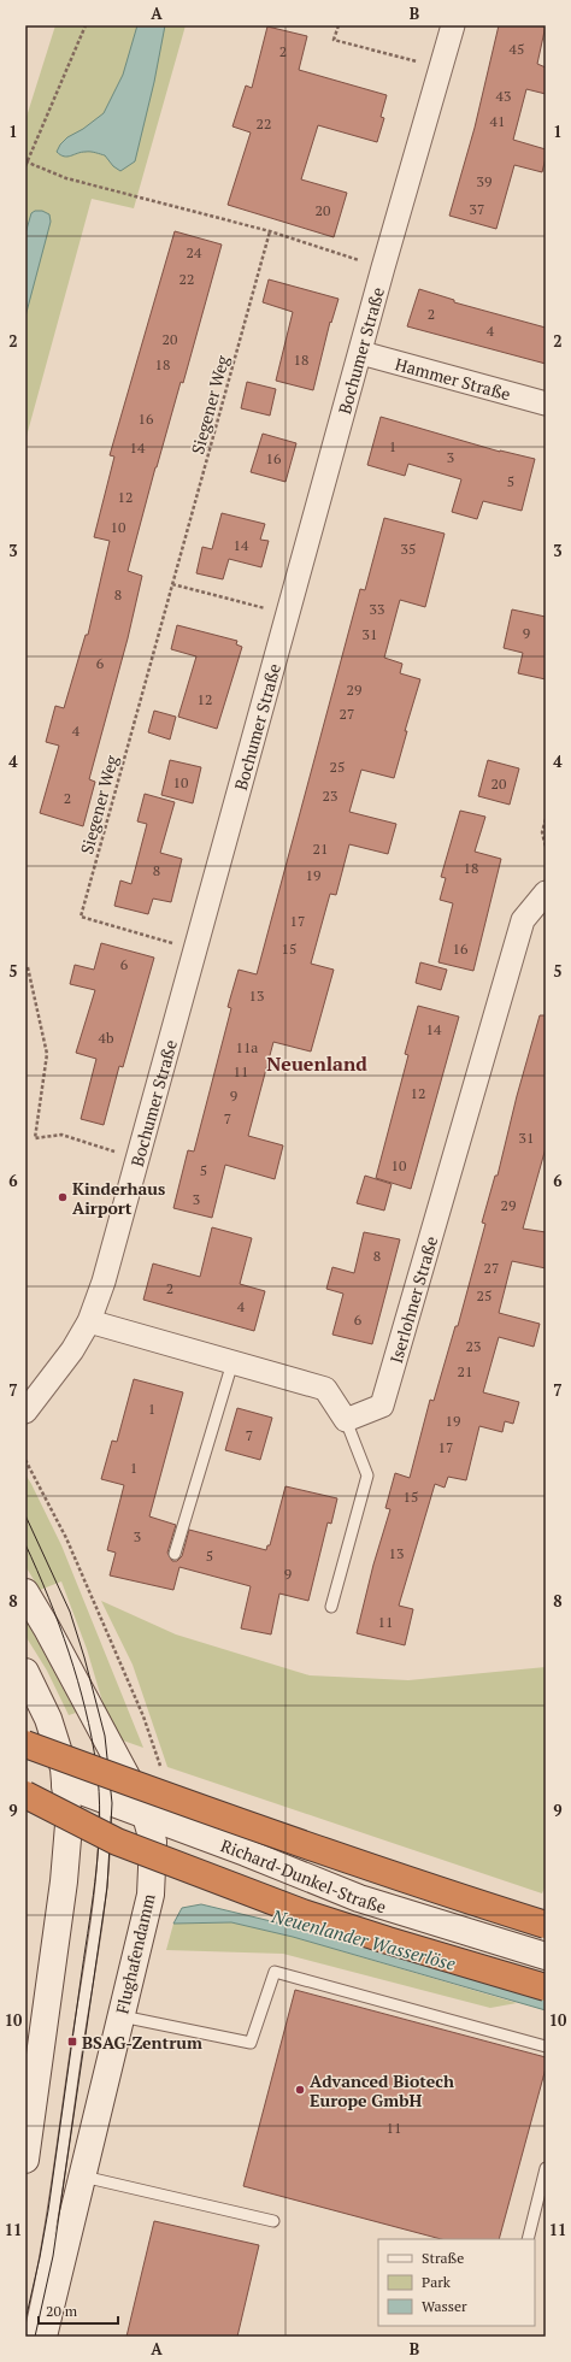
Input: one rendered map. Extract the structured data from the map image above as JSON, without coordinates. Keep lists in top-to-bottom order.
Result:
{
  "streets": {
    "main road": ["Richard-Dunkel-Straße", "Flughafendamm"],
    "street": ["Bochumer Straße", "Hammer Straße", "Iserlohner Straße"],
    "path": ["Siegener Weg"]
  },
  "crossings": [
    ["Bochumer Straße", "Hammer Straße"],
    ["Bochumer Straße", "Siegener Weg"],
    ["Richard-Dunkel-Straße", "Flughafendamm"]
  ],
  "districts": ["Neuenland"],
  "water": ["Neuenlander Wasserlöse"],
  "places": {
    "other": ["Kinderhaus Airport", "Advanced Biotech Europe GmbH"],
    "transit": ["BSAG-Zentrum"]
  },
  "house_numbers": [
    "45",
    "2",
    "43",
    "41",
    "22",
    "39",
    "37",
    "20",
    "24",
    "22",
    "2",
    "4",
    "20",
    "18",
    "18",
    "16",
    "1",
    "14",
    "3",
    "16",
    "5",
    "12",
    "10",
    "14",
    "35",
    "8",
    "33",
    "9",
    "31",
    "6",
    "29",
    "12",
    "27",
    "4",
    "25",
    "10",
    "20",
    "23",
    "2",
    "21",
    "18",
    "8",
    "19",
    "17",
    "15",
    "16",
    "6",
    "13",
    "14",
    "4b",
    "11a",
    "11",
    "12",
    "9",
    "7",
    "31",
    "10",
    "5",
    "3",
    "29",
    "8",
    "27",
    "2",
    "25",
    "4",
    "6",
    "23",
    "21",
    "1",
    "19",
    "7",
    "17",
    "1",
    "15",
    "3",
    "13",
    "5",
    "9",
    "11",
    "11"
  ],
  "legend": ["Straße", "Park", "Wasser"],
  "scale_bar": "20 m",
  "grid": {
    "columns": ["A", "B"],
    "rows": [
      "1",
      "2",
      "3",
      "4",
      "5",
      "6",
      "7",
      "8",
      "9",
      "10",
      "11"
    ]
  }
}
